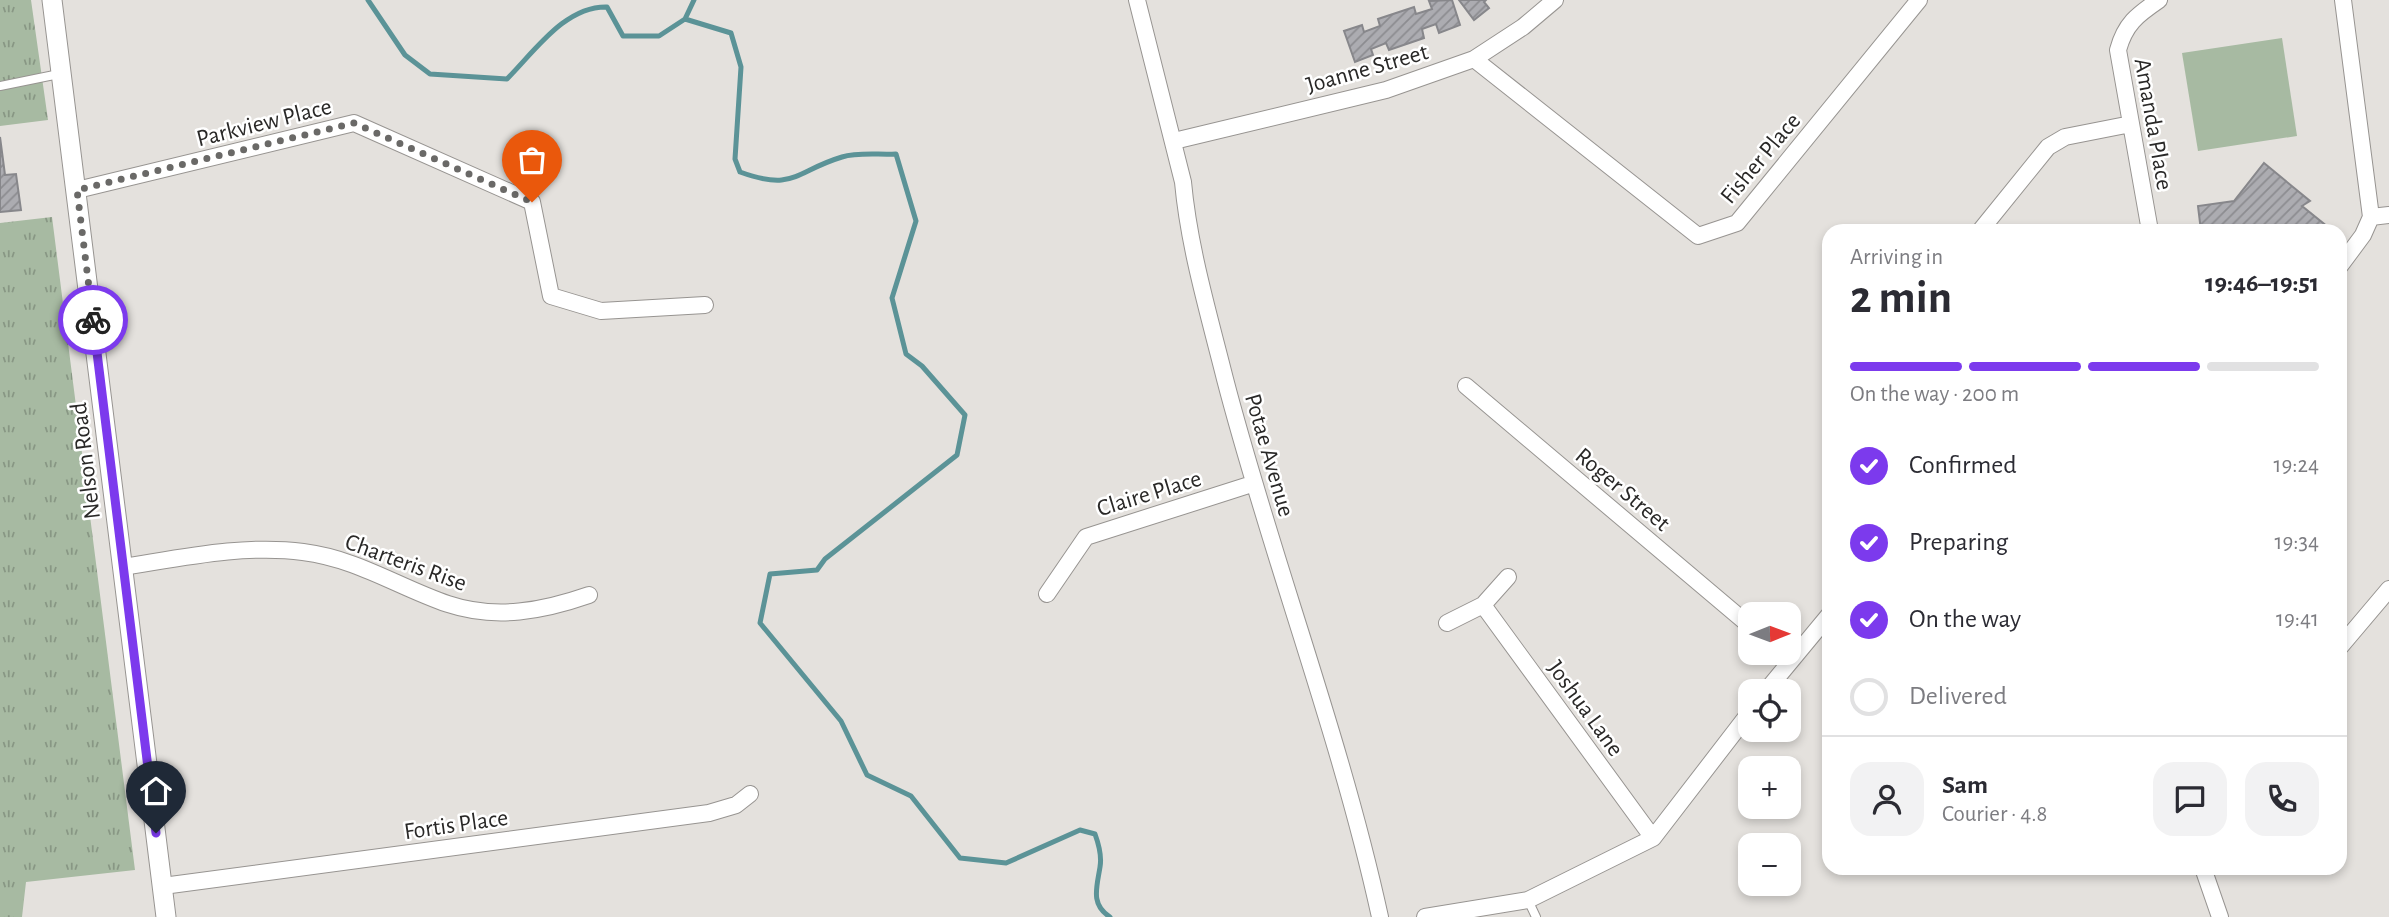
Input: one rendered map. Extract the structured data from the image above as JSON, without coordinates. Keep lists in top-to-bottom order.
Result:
{
  "streets": {
    "street": [
      "Joanne Street",
      "Parkview Place",
      "Amanda Place",
      "Fisher Place",
      "Potae Avenue",
      "Nelson Road",
      "Roger Street",
      "Claire Place",
      "Charteris Rise",
      "Joshua Lane",
      "Fortis Place"
    ]
  },
  "crossings": [
    ["Joanne Street", "Fisher Place"],
    ["Joanne Street", "Potae Avenue"],
    ["Parkview Place", "Nelson Road"],
    ["Potae Avenue", "Claire Place"],
    ["Nelson Road", "Charteris Rise"],
    ["Nelson Road", "Fortis Place"]
  ],
  "north": "right",
  "page": {
    "heading": ["2 min", "Arriving in", "19:46–19:51"],
    "panel": ["Sam", "Courier · 4.8"],
    "bar": "On the way · 200 m",
    "list": [
      ["Confirmed", "19:24"],
      ["Preparing", "19:34"],
      ["On the way", "19:41"],
      "Delivered"
    ],
    "map_buttons": ["+", "−"]
  }
}
